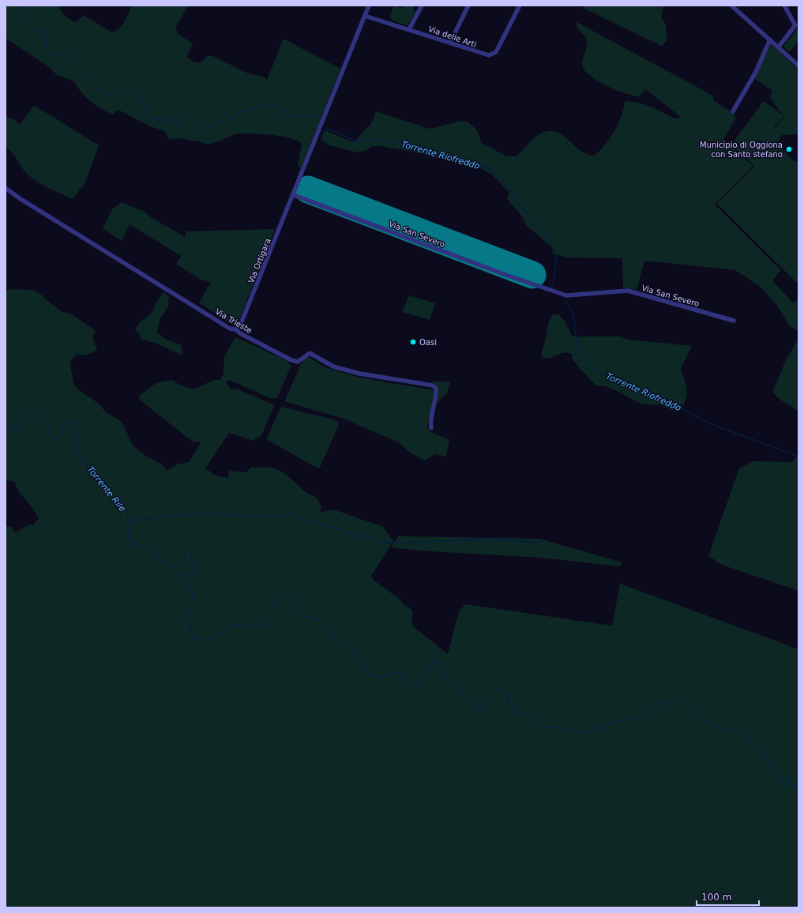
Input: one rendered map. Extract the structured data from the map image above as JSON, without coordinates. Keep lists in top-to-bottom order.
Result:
{
  "streets": {
    "street": [
      "Via delle Arti",
      "Via San Severo",
      "Via Ortigara",
      "Via Trieste"
    ]
  },
  "crossings": [
    ["Via San Severo", "Via Ortigara"],
    ["Via Ortigara", "Via Trieste"]
  ],
  "water": ["Torrente Riofreddo", "Torrente Rile"],
  "places": ["Municipio di Oggiona con Santo stefano", "Oasi"],
  "scale_bar": "100 m"
}
